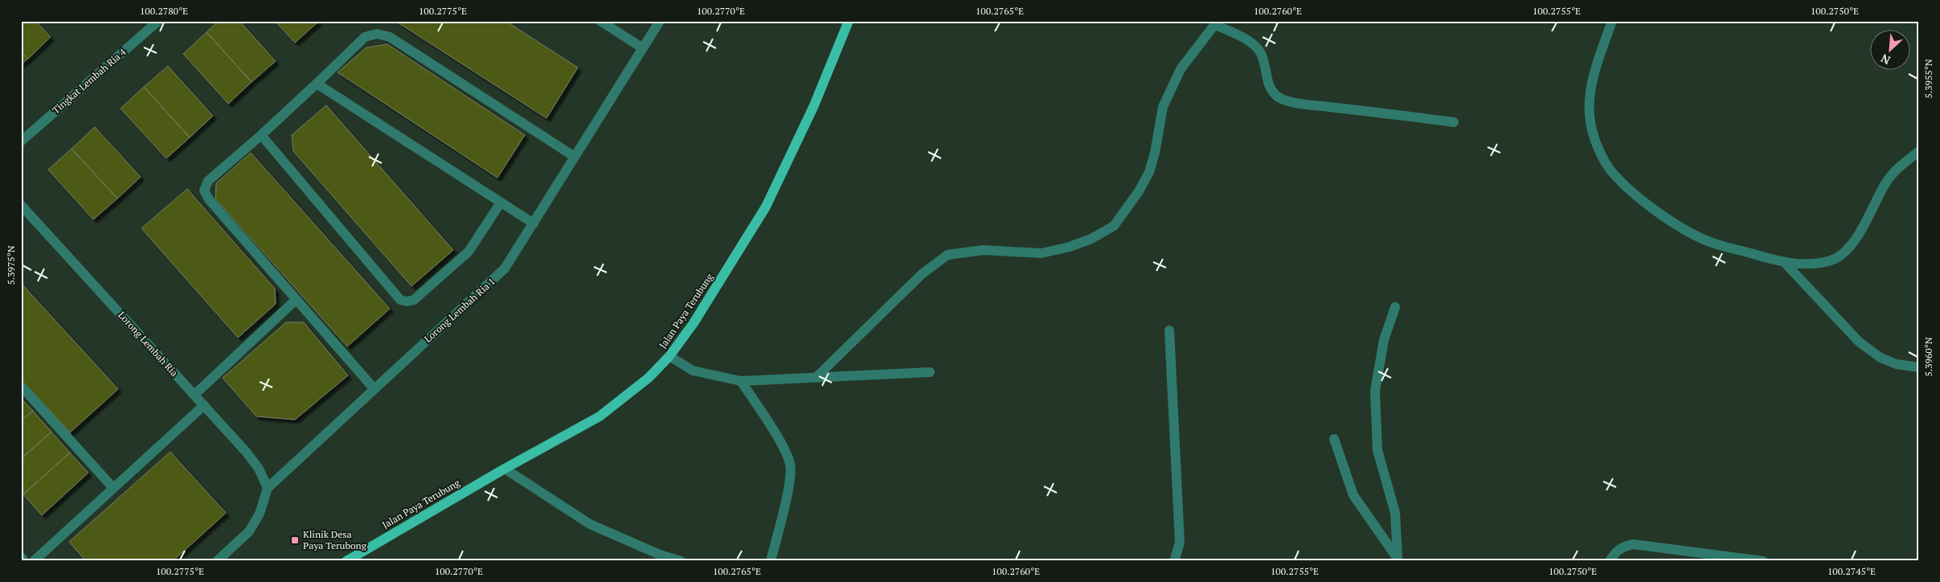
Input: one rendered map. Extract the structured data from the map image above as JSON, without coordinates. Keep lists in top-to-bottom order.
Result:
{
  "streets": {
    "main road": ["Jalan Paya Terubung"],
    "street": ["Tingkat Lembah Ria 4", "Lorong Lembah Ria 1", "Lorong Lembah Ria"]
  },
  "crossings": [
    ["Lorong Lembah Ria 1", "Lorong Lembah Ria"]
  ],
  "places": {
    "transit": ["Klinik Desa Paya Terubong"]
  },
  "north": "bottom left",
  "coordinates": [
    "100.2780°E",
    "100.2775°E",
    "100.2770°E",
    "100.2765°E",
    "100.2760°E",
    "100.2755°E",
    "100.2750°E",
    "5.3955°N",
    "5.3975°N",
    "5.3960°N",
    "100.2745°E"
  ]
}
